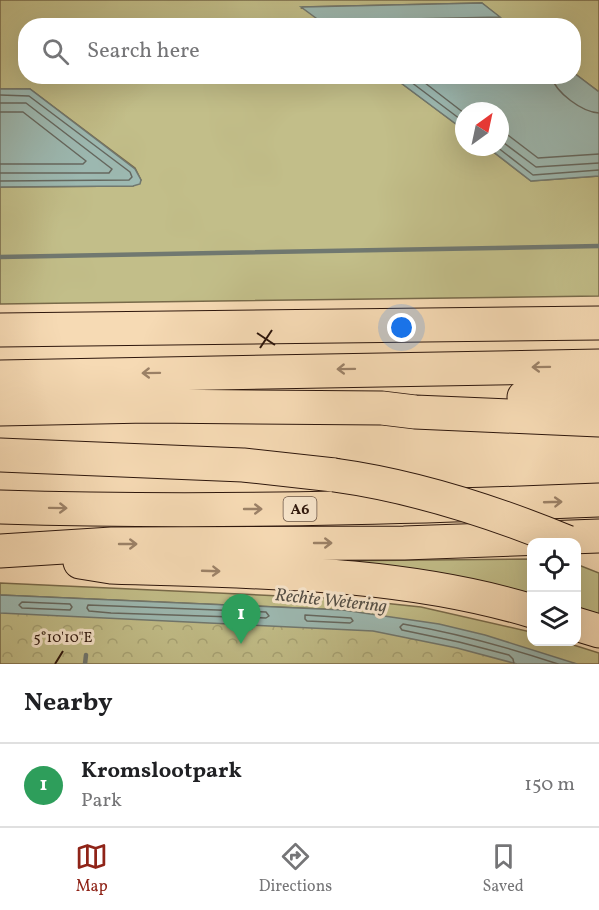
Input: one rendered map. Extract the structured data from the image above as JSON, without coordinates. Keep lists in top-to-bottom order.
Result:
{
  "streets": {
    "highway": ["A6"]
  },
  "water": ["Rechte Wetering"],
  "north": "top right",
  "page": {
    "search": "Search here",
    "pins": "1",
    "heading": "Nearby",
    "list": [
      {
        "mark": "1",
        "name": "Kromslootpark",
        "note": "Park",
        "value": "150 m"
      }
    ],
    "nav": ["Map", "Directions", "Saved"]
  },
  "coordinates": ["5°10'10\"E"]
}
